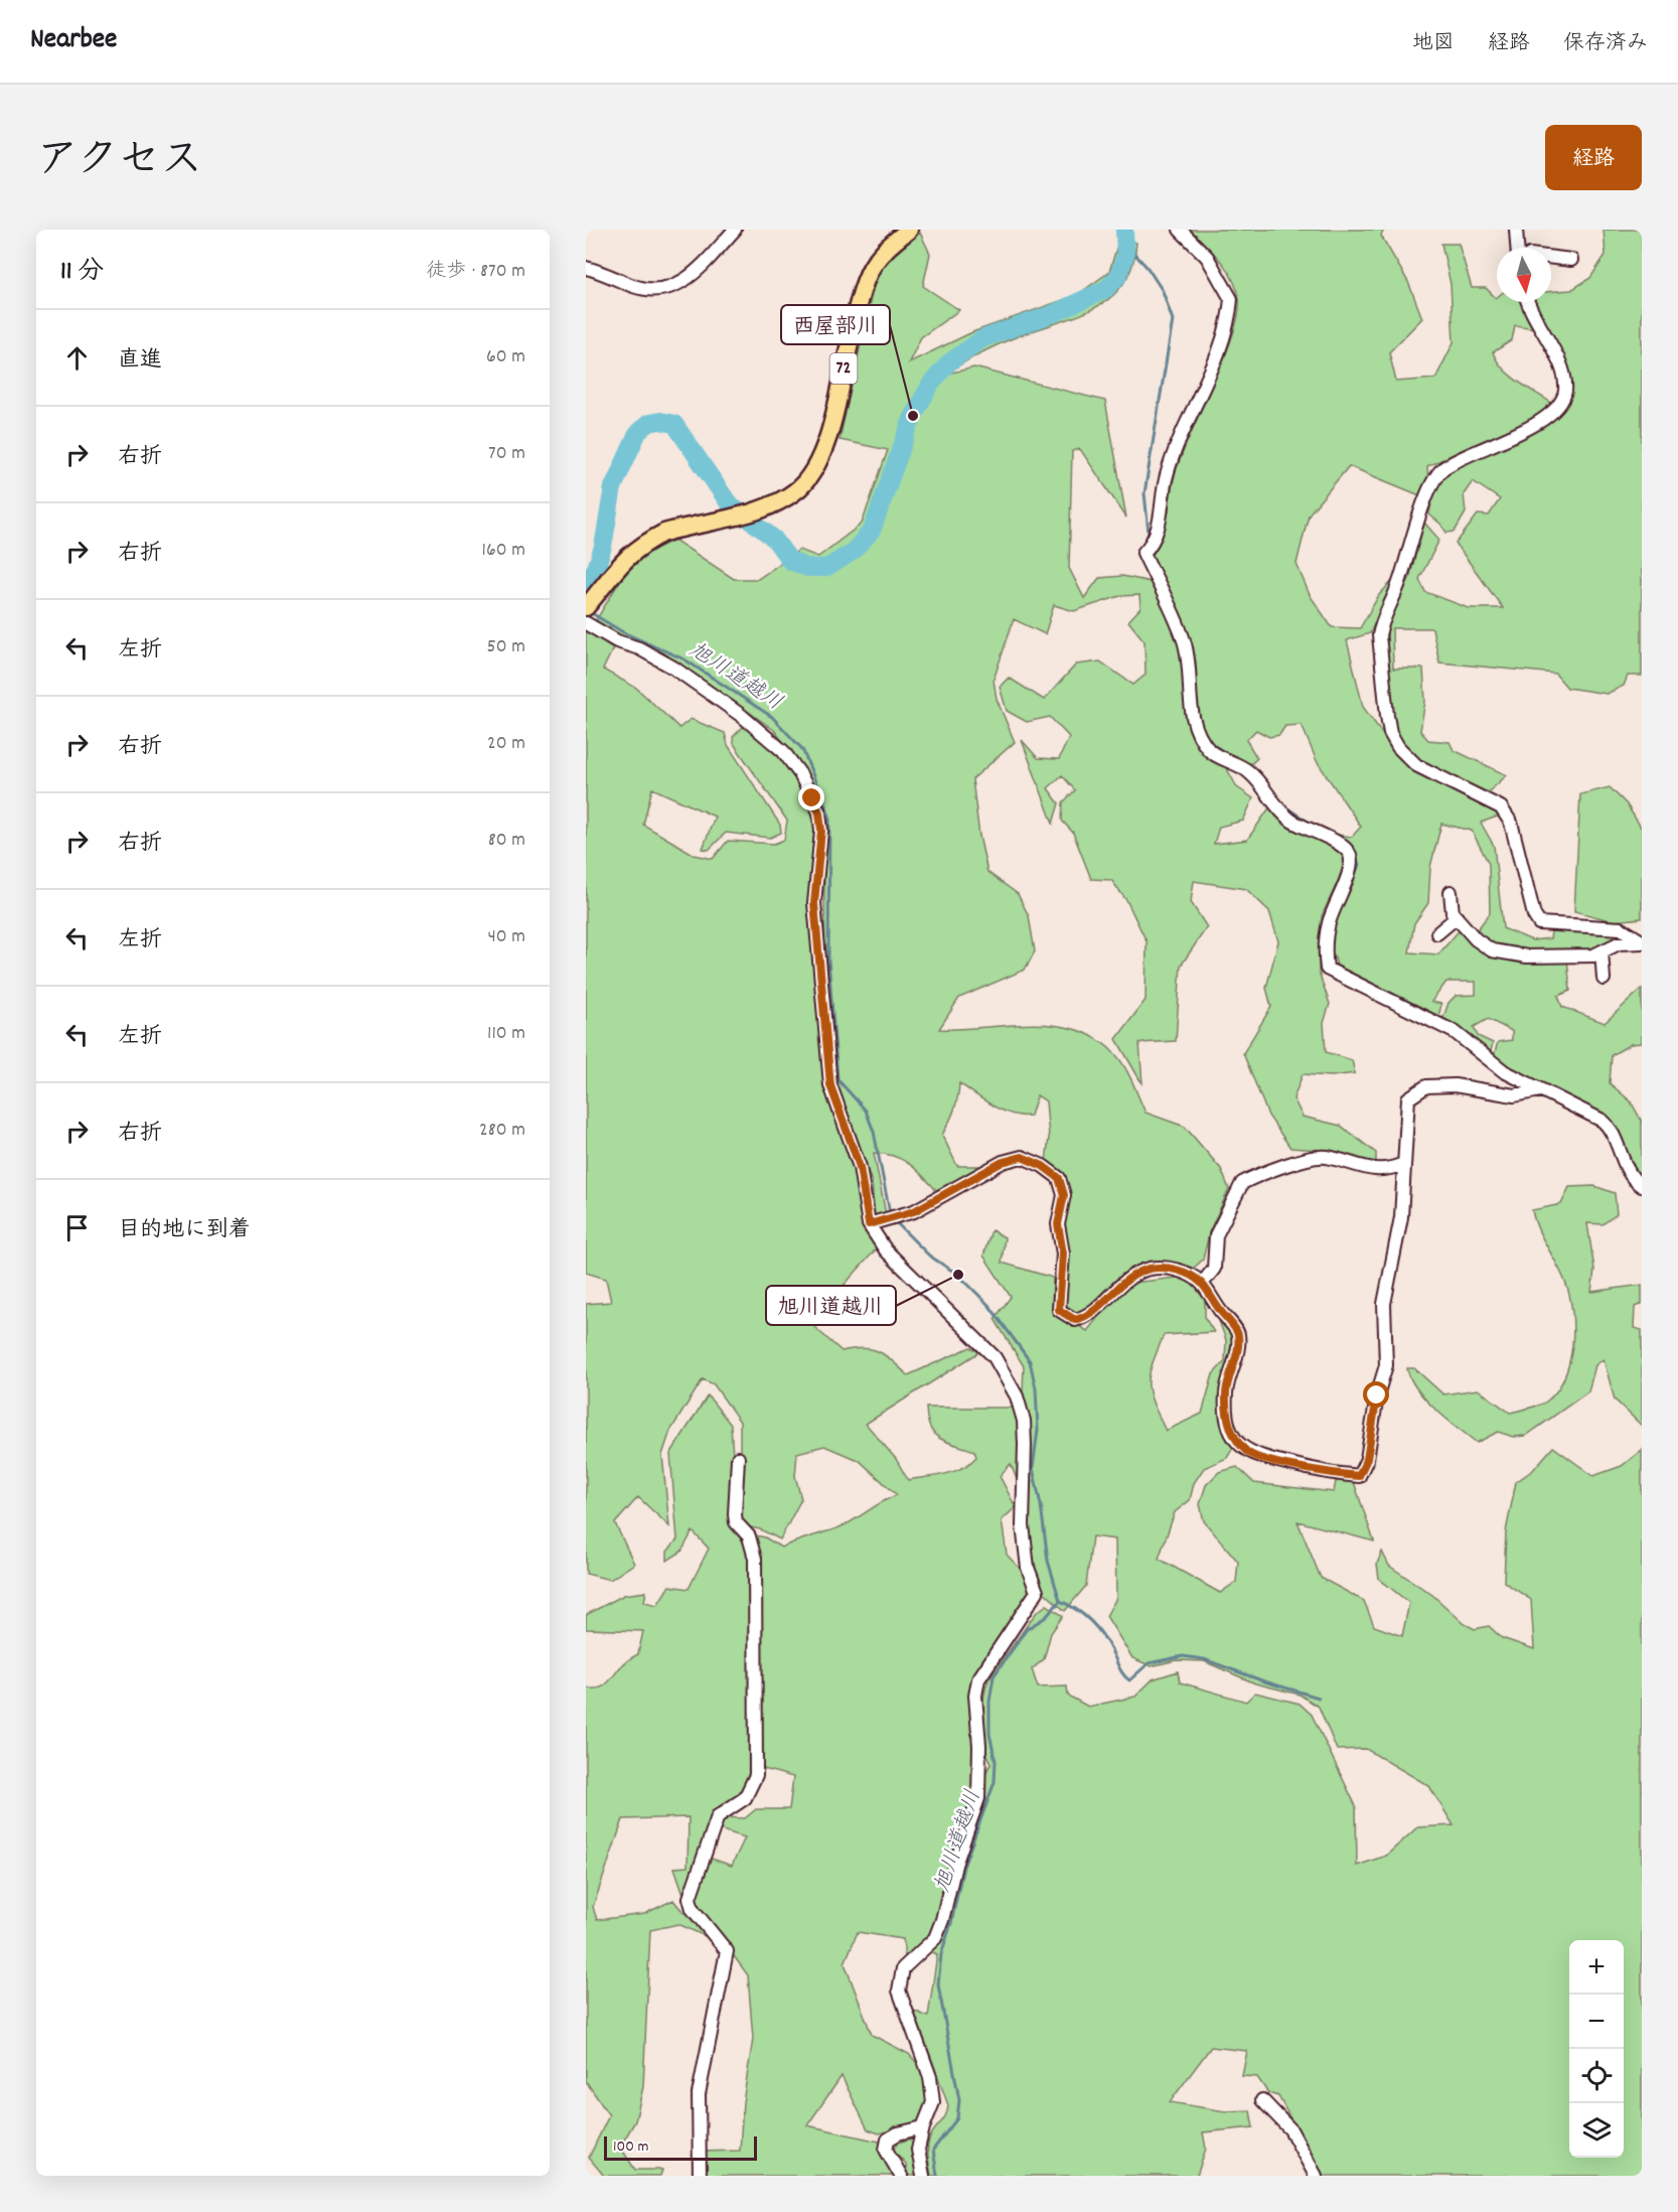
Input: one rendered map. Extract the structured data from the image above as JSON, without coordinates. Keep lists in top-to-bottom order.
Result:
{
  "streets": {
    "main road": ["72"]
  },
  "water": ["旭川道越川"],
  "places": ["西屋部川", "旭川道越川"],
  "scale_bar": "100 m",
  "north": "bottom",
  "page": {
    "header": "Nearbee",
    "nav": ["地図", "経路", "保存済み"],
    "title": "アクセス",
    "buttons": "経路",
    "heading": ["11 分", "徒歩 · 870 m"],
    "list": [
      ["直進", "60 m"],
      ["右折", "70 m"],
      ["右折", "160 m"],
      ["左折", "50 m"],
      ["右折", "20 m"],
      ["右折", "80 m"],
      ["左折", "40 m"],
      ["左折", "110 m"],
      ["右折", "280 m"],
      "目的地に到着"
    ],
    "map_buttons": ["+", "−"],
    "scale": "100 m"
  }
}
